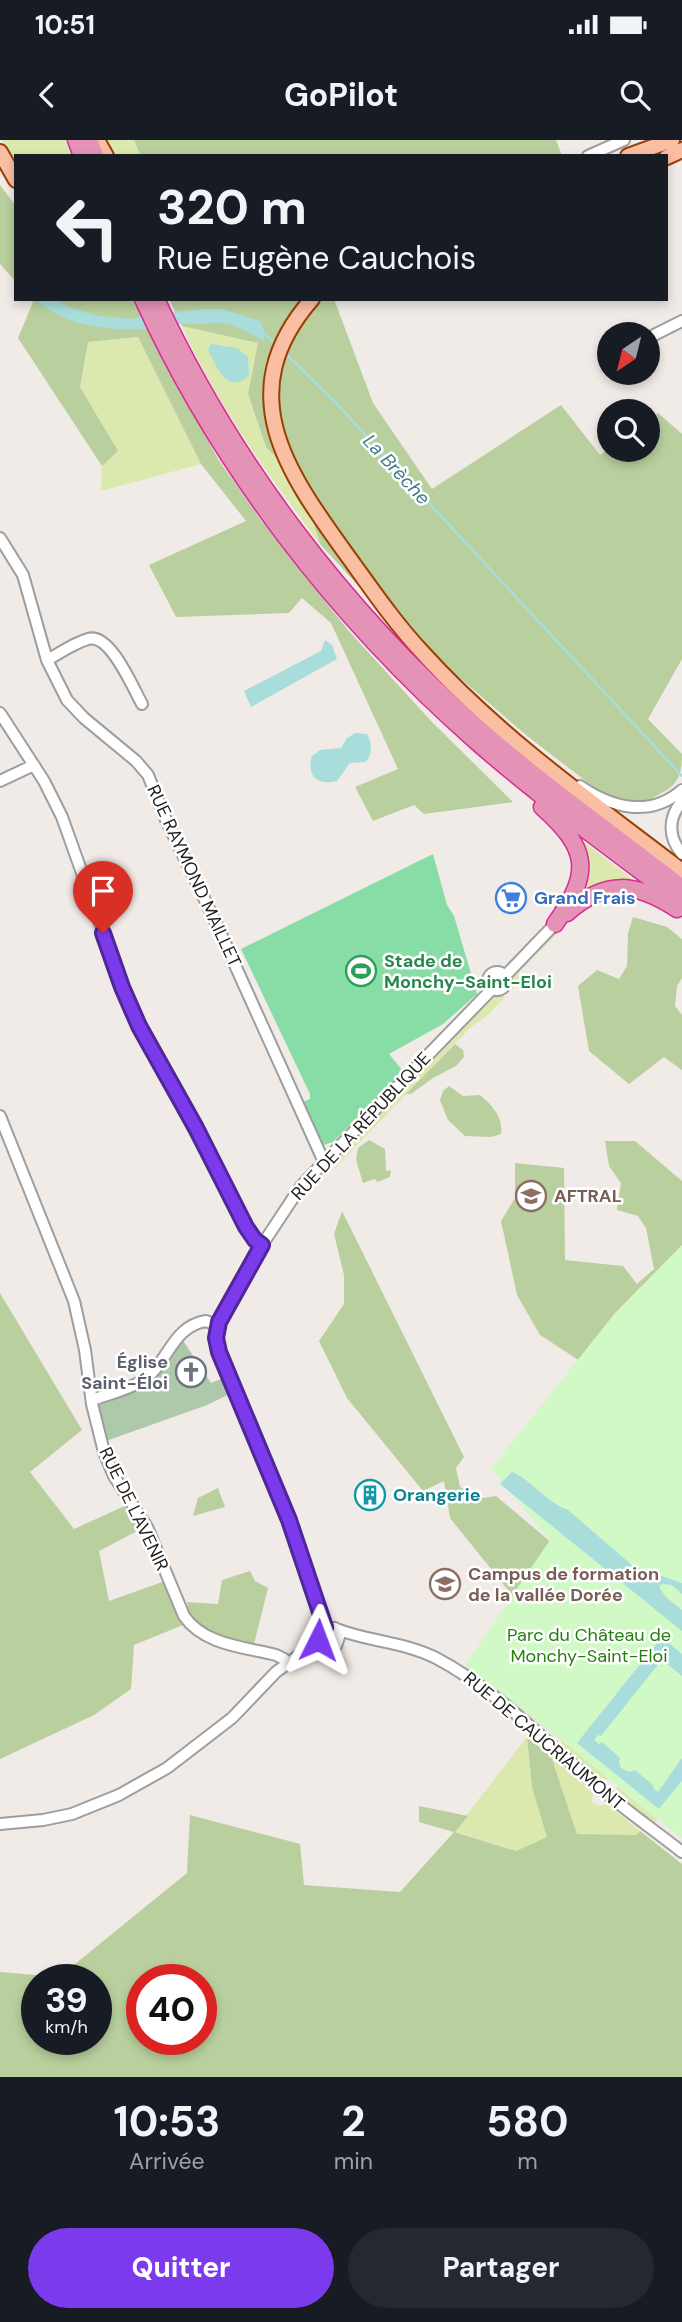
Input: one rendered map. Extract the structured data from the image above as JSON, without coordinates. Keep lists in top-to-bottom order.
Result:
{
  "streets": {
    "street": [
      "RUE RAYMOND MAILLET",
      "RUE DE LA RÉPUBLIQUE",
      "RUE DE L'AVENIR",
      "RUE DE CAUCRIAUMONT"
    ]
  },
  "crossings": [
    ["RUE RAYMOND MAILLET", "RUE DE LA RÉPUBLIQUE"]
  ],
  "water": ["La Brèche"],
  "parks": ["Parc du Château de Monchy-Saint-Eloi"],
  "places": {
    "supermarket": ["Grand Frais"],
    "sports": ["Stade de Monchy-Saint-Eloi"],
    "school or university": ["AFTRAL", "Campus de formation de la vallée Dorée"],
    "church": ["Église Saint-Éloi"],
    "building": ["Orangerie"]
  },
  "north": "bottom left",
  "page": {
    "status": "10:51",
    "header": "GoPilot",
    "turn": ["320 m", "Rue Eugène Cauchois"],
    "speed": "39 km/h",
    "limit": "40",
    "eta": [
      "10:53",
      "Arrivée",
      "2",
      "min",
      "580",
      "m"
    ],
    "buttons": ["Quitter", "Partager"]
  }
}
